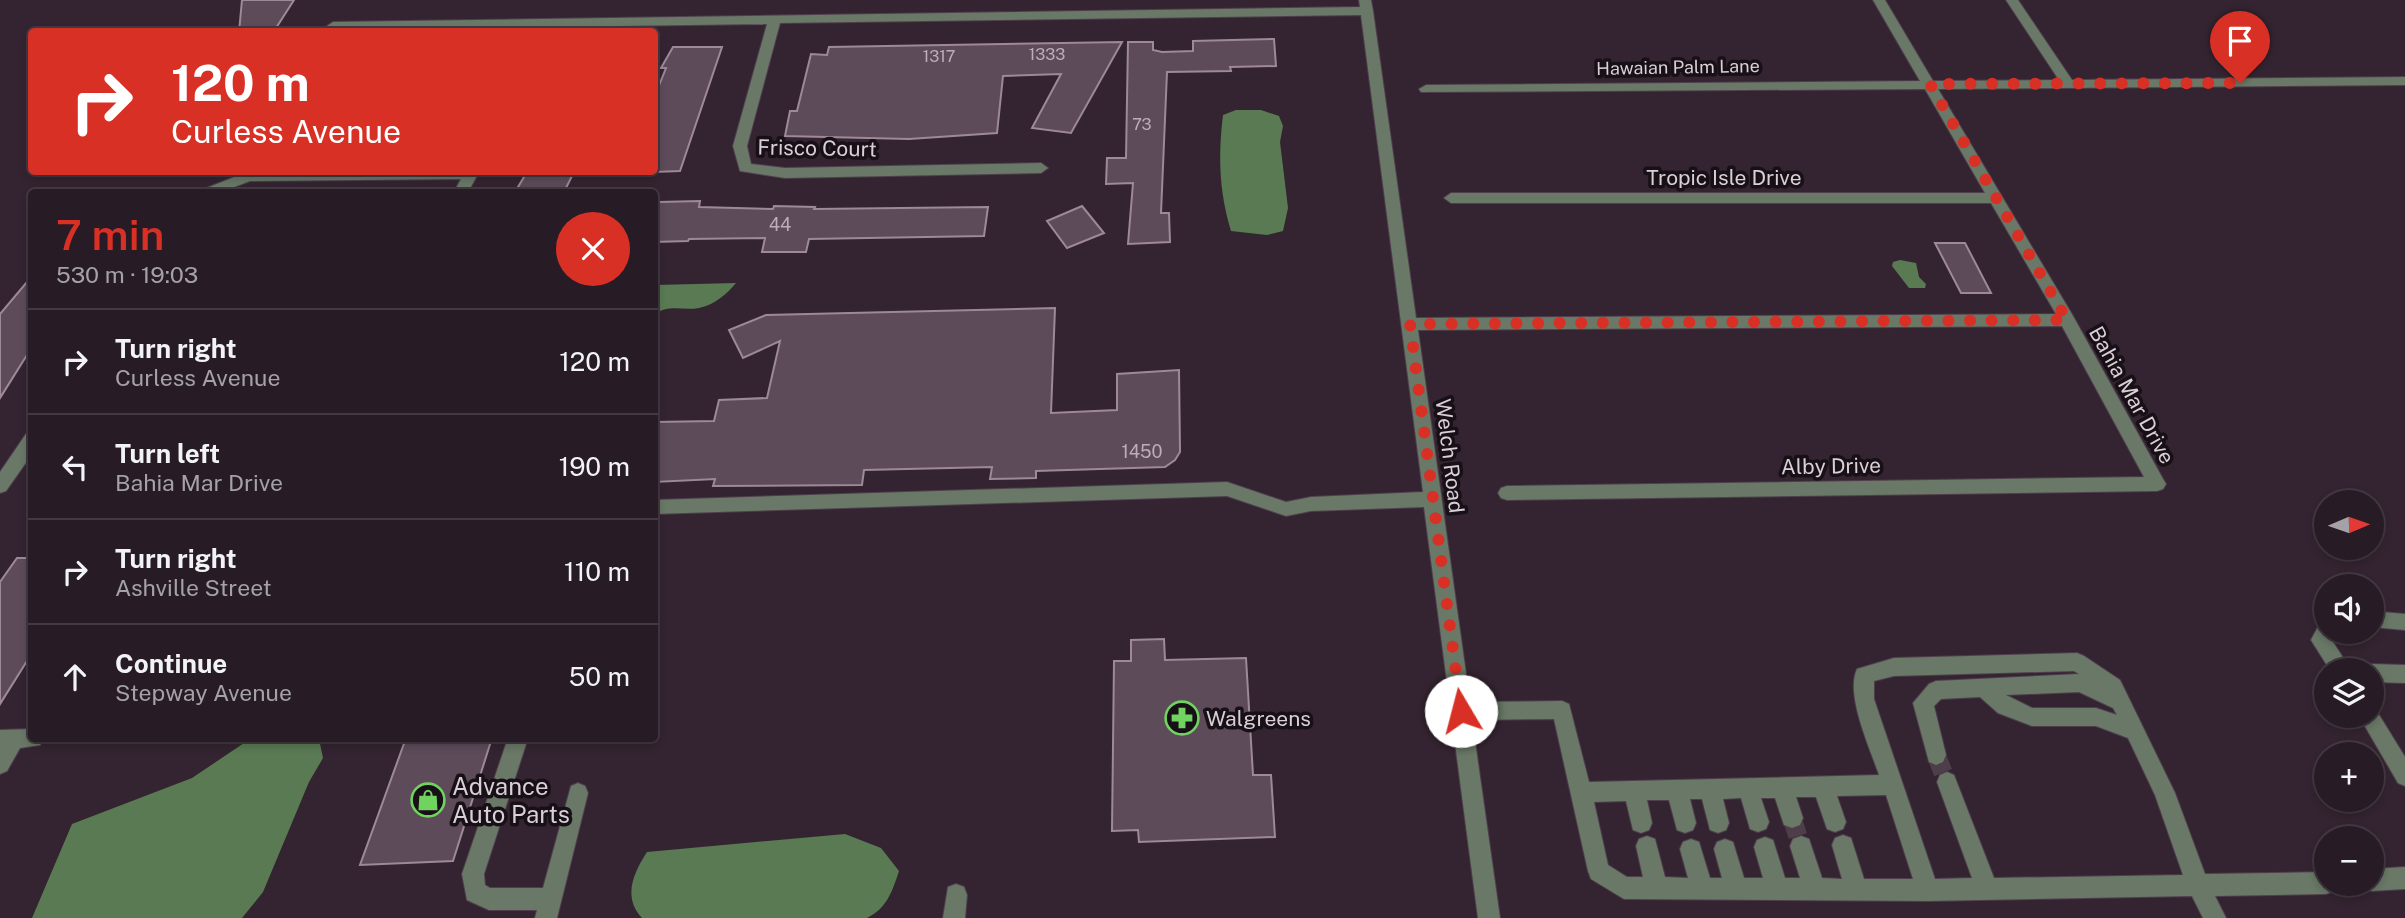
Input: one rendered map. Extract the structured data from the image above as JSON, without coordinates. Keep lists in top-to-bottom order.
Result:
{
  "streets": {
    "street": [
      "Hawaian Palm Lane",
      "Frisco Court",
      "Tropic Isle Drive",
      "Bahia Mar Drive",
      "Welch Road",
      "Alby Drive"
    ]
  },
  "crossings": [
    ["Hawaian Palm Lane", "Bahia Mar Drive"],
    ["Tropic Isle Drive", "Bahia Mar Drive"],
    ["Bahia Mar Drive", "Alby Drive"]
  ],
  "places": {
    "pharmacy": ["Walgreens"],
    "shop": ["Advance Auto Parts"]
  },
  "house_numbers": [
    "1333",
    "1317",
    "73",
    "44",
    "1450"
  ],
  "north": "right",
  "page": {
    "turn": ["120 m", "Curless Avenue"],
    "heading": ["7 min", "530 m · 19:03"],
    "list": [
      {
        "name": "Turn right",
        "note": "Curless Avenue",
        "value": "120 m"
      },
      {
        "name": "Turn left",
        "note": "Bahia Mar Drive",
        "value": "190 m"
      },
      {
        "name": "Turn right",
        "note": "Ashville Street",
        "value": "110 m"
      },
      {
        "name": "Continue",
        "note": "Stepway Avenue",
        "value": "50 m"
      }
    ],
    "map_buttons": ["+", "−"]
  }
}
